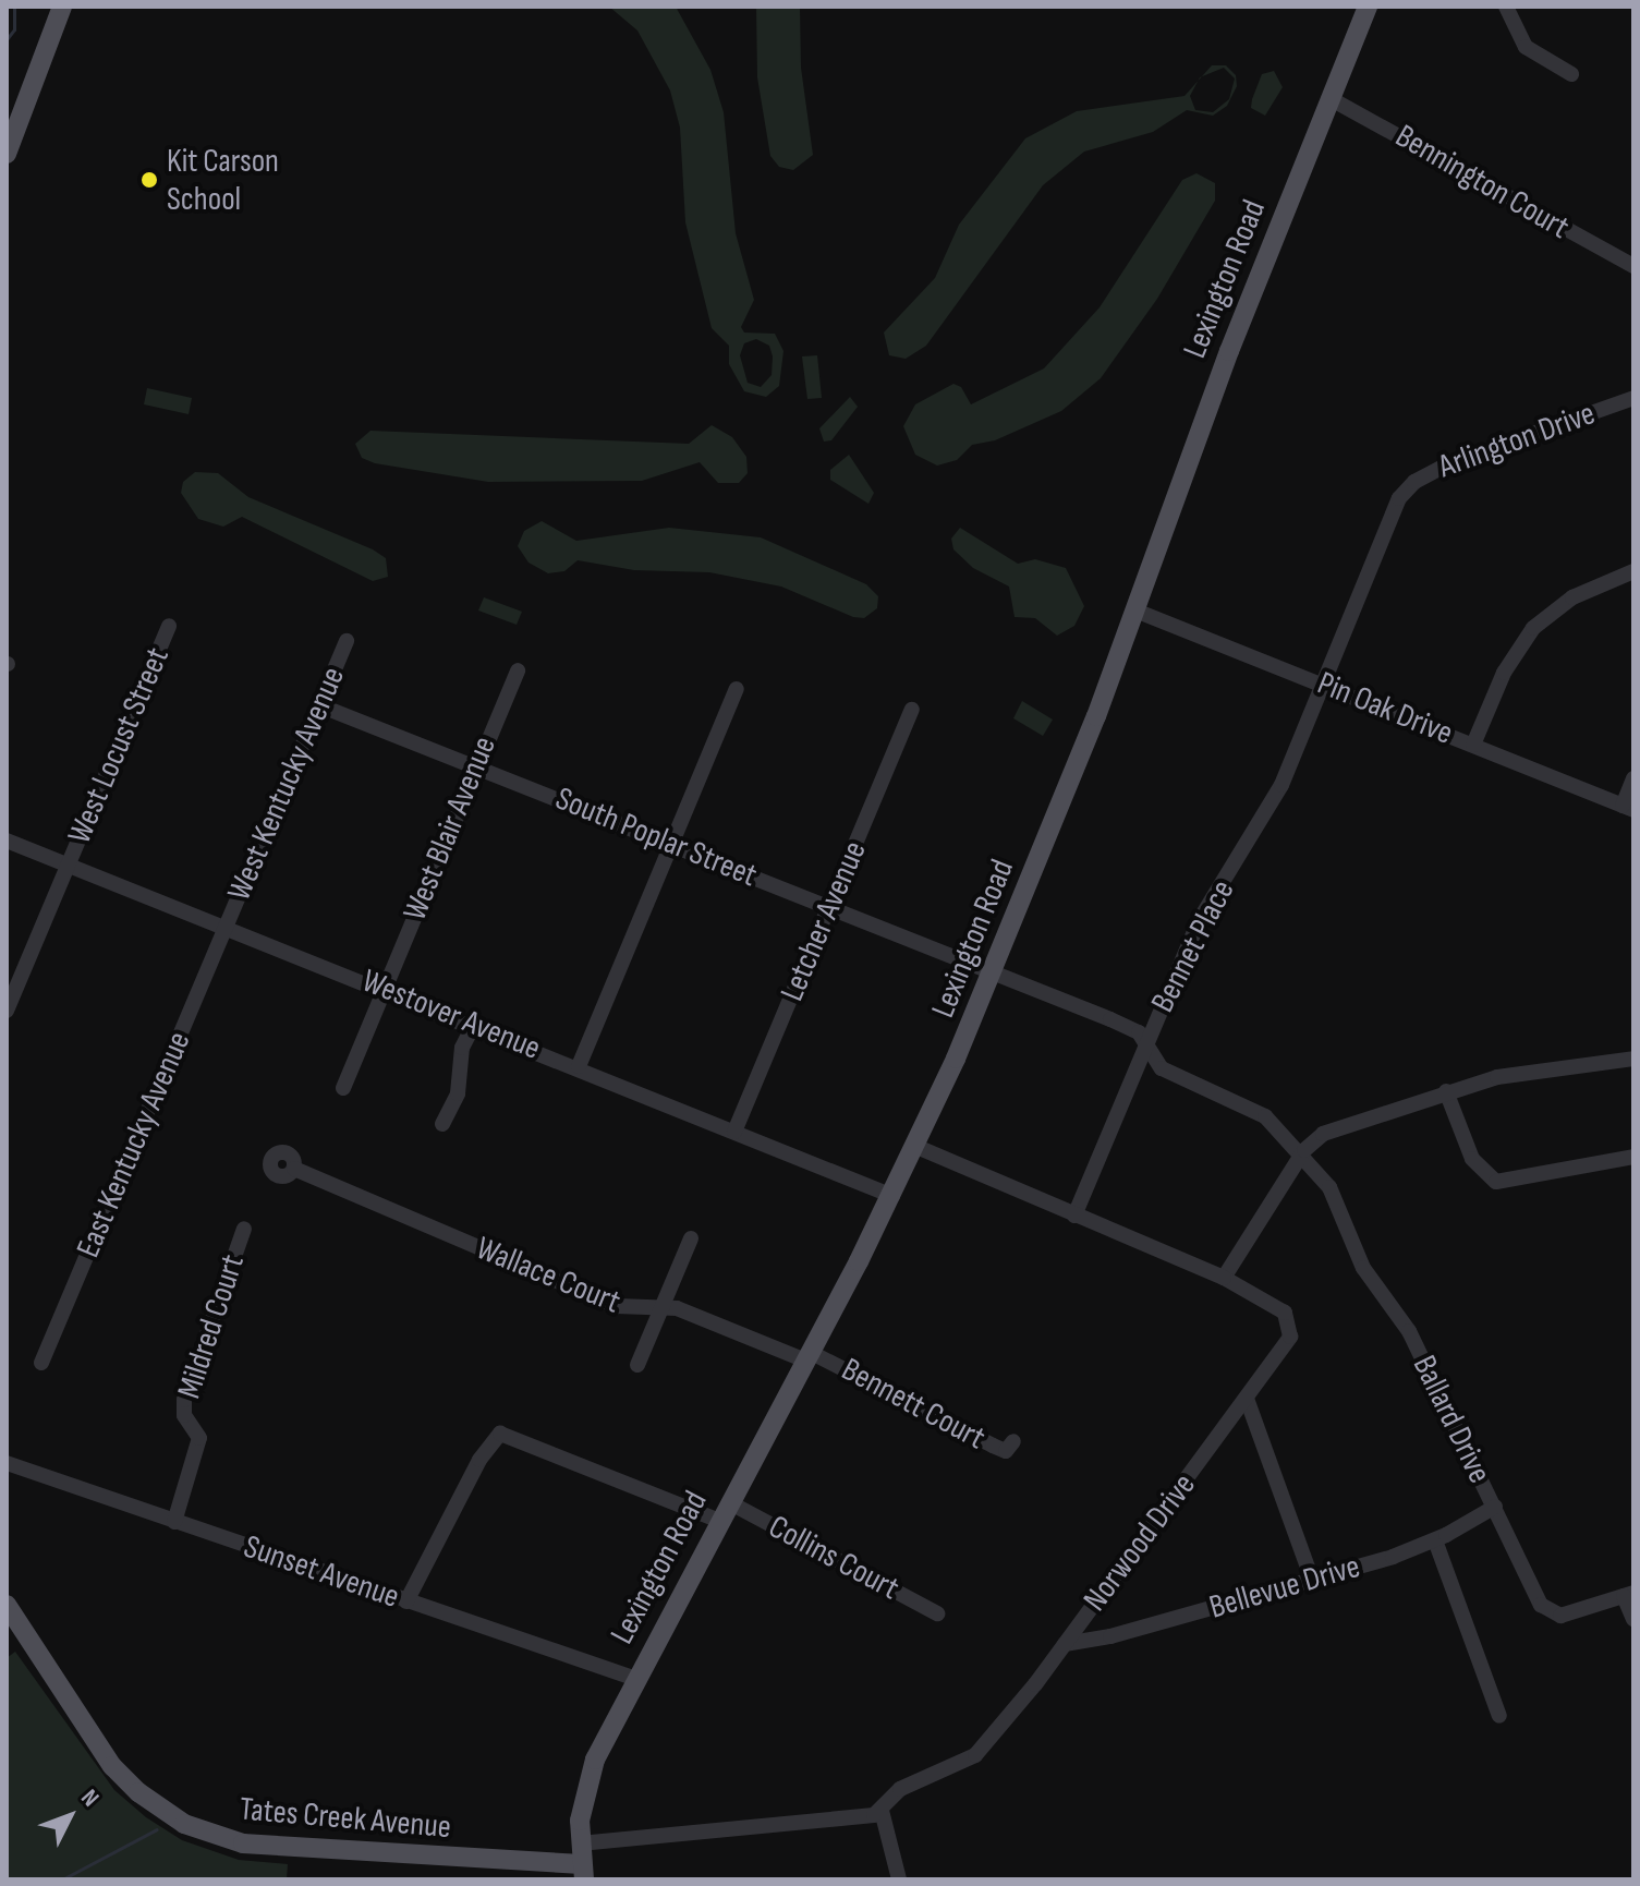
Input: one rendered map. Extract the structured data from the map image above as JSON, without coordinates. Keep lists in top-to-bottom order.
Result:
{
  "streets": {
    "main road": ["Lexington Road", "Tates Creek Avenue"],
    "street": [
      "Bennington Court",
      "Arlington Drive",
      "Pin Oak Drive",
      "West Locust Street",
      "West Kentucky Avenue",
      "West Blair Avenue",
      "South Poplar Street",
      "Letcher Avenue",
      "Bennet Place",
      "Westover Avenue",
      "East Kentucky Avenue",
      "Wallace Court",
      "Mildred Court",
      "Bennett Court",
      "Ballard Drive",
      "Norwood Drive",
      "Collins Court",
      "Sunset Avenue",
      "Bellevue Drive"
    ]
  },
  "crossings": [
    ["Bennington Court", "Lexington Road"],
    ["Lexington Road", "Pin Oak Drive"],
    ["Lexington Road", "South Poplar Street"],
    ["Lexington Road", "Westover Avenue"],
    ["Lexington Road", "Wallace Court"],
    ["Lexington Road", "Bennett Court"],
    ["Lexington Road", "Norwood Drive"],
    ["Lexington Road", "Collins Court"],
    ["Lexington Road", "Sunset Avenue"],
    ["Lexington Road", "Tates Creek Avenue"],
    ["Arlington Drive", "Pin Oak Drive"],
    ["Arlington Drive", "Bennet Place"],
    ["Pin Oak Drive", "Bennet Place"],
    ["West Locust Street", "Westover Avenue"],
    ["West Kentucky Avenue", "South Poplar Street"],
    ["West Kentucky Avenue", "Westover Avenue"],
    ["West Kentucky Avenue", "East Kentucky Avenue"],
    ["West Blair Avenue", "South Poplar Street"],
    ["West Blair Avenue", "Westover Avenue"],
    ["South Poplar Street", "Letcher Avenue"],
    ["South Poplar Street", "Bennet Place"],
    ["South Poplar Street", "Ballard Drive"],
    ["Letcher Avenue", "Westover Avenue"],
    ["Bennet Place", "Ballard Drive"],
    ["Bennet Place", "Norwood Drive"],
    ["Westover Avenue", "East Kentucky Avenue"],
    ["Wallace Court", "Bennett Court"],
    ["Mildred Court", "Sunset Avenue"],
    ["Ballard Drive", "Bellevue Drive"],
    ["Norwood Drive", "Bellevue Drive"],
    ["Norwood Drive", "Tates Creek Avenue"],
    ["Collins Court", "Sunset Avenue"]
  ],
  "places": ["Kit Carson School"],
  "north": "top right"
}
